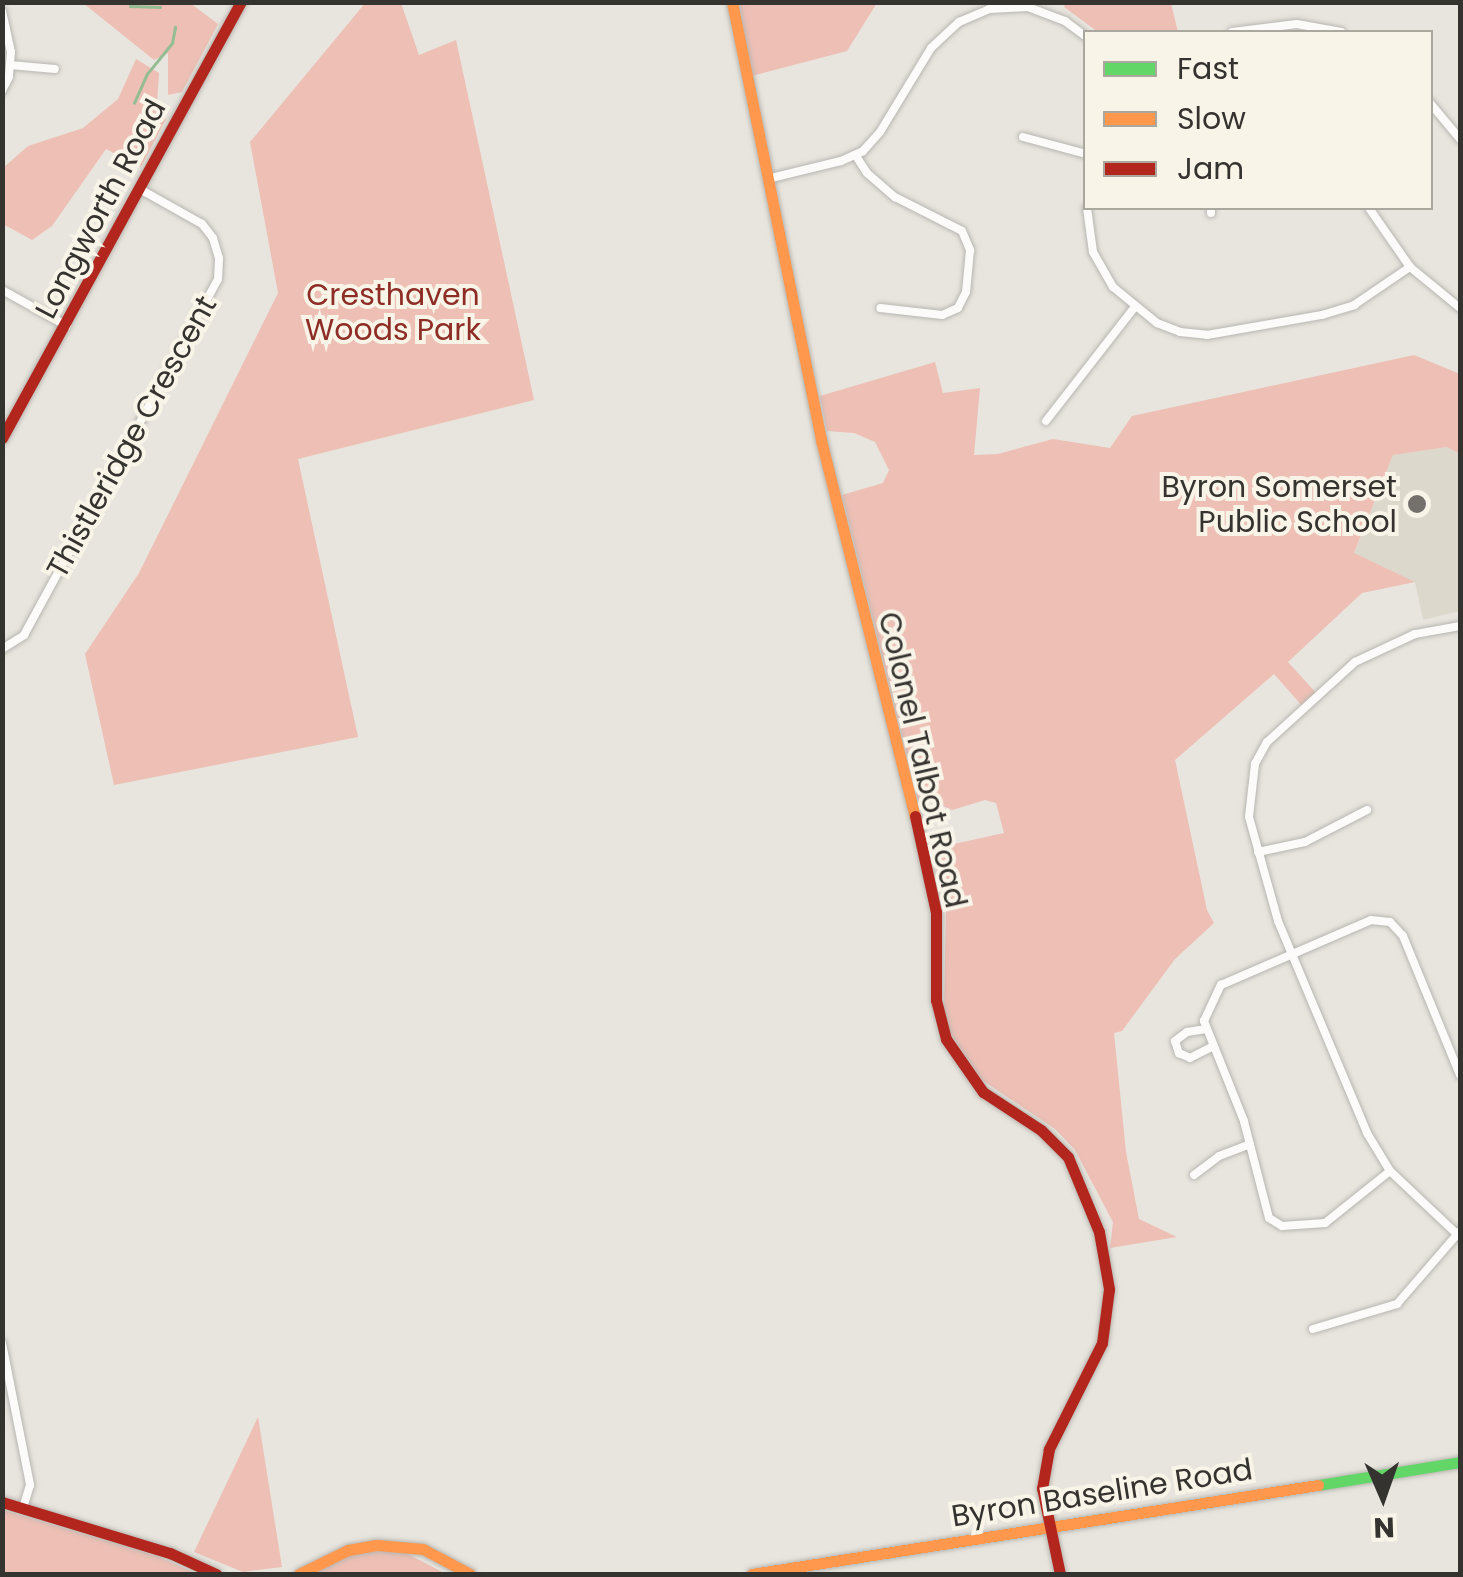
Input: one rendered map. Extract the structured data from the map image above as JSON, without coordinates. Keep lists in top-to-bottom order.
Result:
{
  "streets": {
    "main road": ["Longworth Road", "Colonel Talbot Road", "Byron Baseline Road"],
    "street": ["Thistleridge Crescent"]
  },
  "crossings": [
    ["Longworth Road", "Thistleridge Crescent"],
    ["Colonel Talbot Road", "Byron Baseline Road"]
  ],
  "parks": ["Cresthaven Woods Park"],
  "places": ["Byron Somerset Public School"],
  "legend": ["Fast", "Slow", "Jam"],
  "north": "bottom"
}
